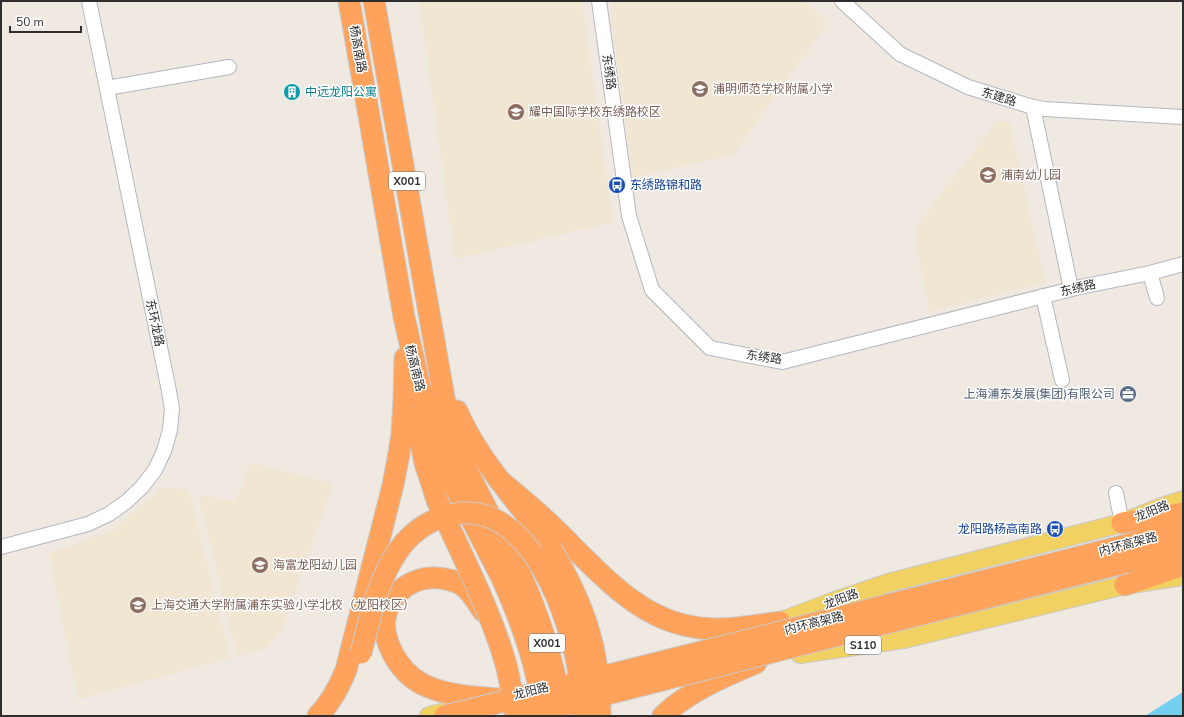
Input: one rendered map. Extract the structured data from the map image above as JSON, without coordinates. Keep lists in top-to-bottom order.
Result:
{
  "streets": {
    "highway": ["杨高南路", "X001", "内环高架路"],
    "main road": ["龙阳路", "S110"],
    "street": ["东绣路", "东建路", "东环龙路"]
  },
  "crossings": [
    ["杨高南路", "S110"]
  ],
  "places": {
    "school or university": [
      "浦明师范学校附属小学",
      "耀中国际学校东绣路校区",
      "浦南幼儿园",
      "海富龙阳幼儿园",
      "上海交通大学附属浦东实验小学北校（龙阳校区）"
    ],
    "building": ["中远龙阳公寓"],
    "bus stop": ["东绣路锦和路", "龙阳路杨高南路"],
    "office": ["上海浦东发展(集团)有限公司"]
  },
  "scale_bar": "50 m"
}
